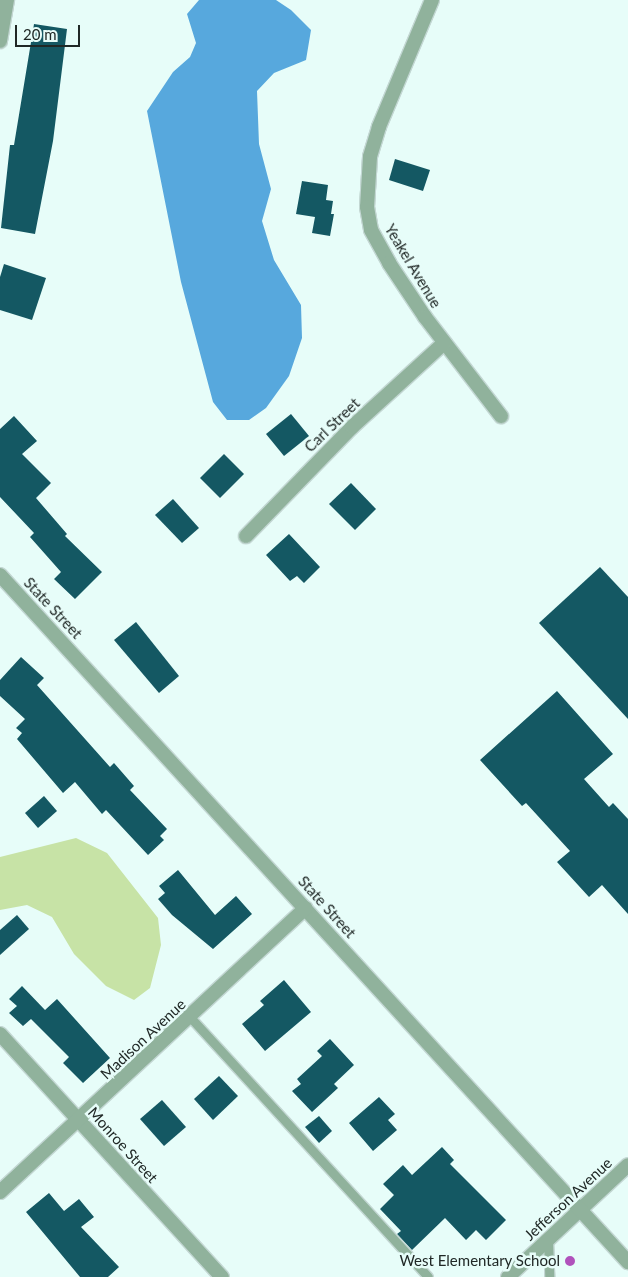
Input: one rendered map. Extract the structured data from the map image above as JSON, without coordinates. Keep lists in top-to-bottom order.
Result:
{
  "streets": {
    "street": [
      "Yeakel Avenue",
      "Carl Street",
      "State Street",
      "Madison Avenue",
      "Monroe Street",
      "Jefferson Avenue"
    ]
  },
  "crossings": [
    ["Yeakel Avenue", "Carl Street"],
    ["State Street", "Madison Avenue"],
    ["State Street", "Jefferson Avenue"],
    ["Madison Avenue", "Monroe Street"]
  ],
  "places": ["West Elementary School"],
  "scale_bar": "20 m"
}
